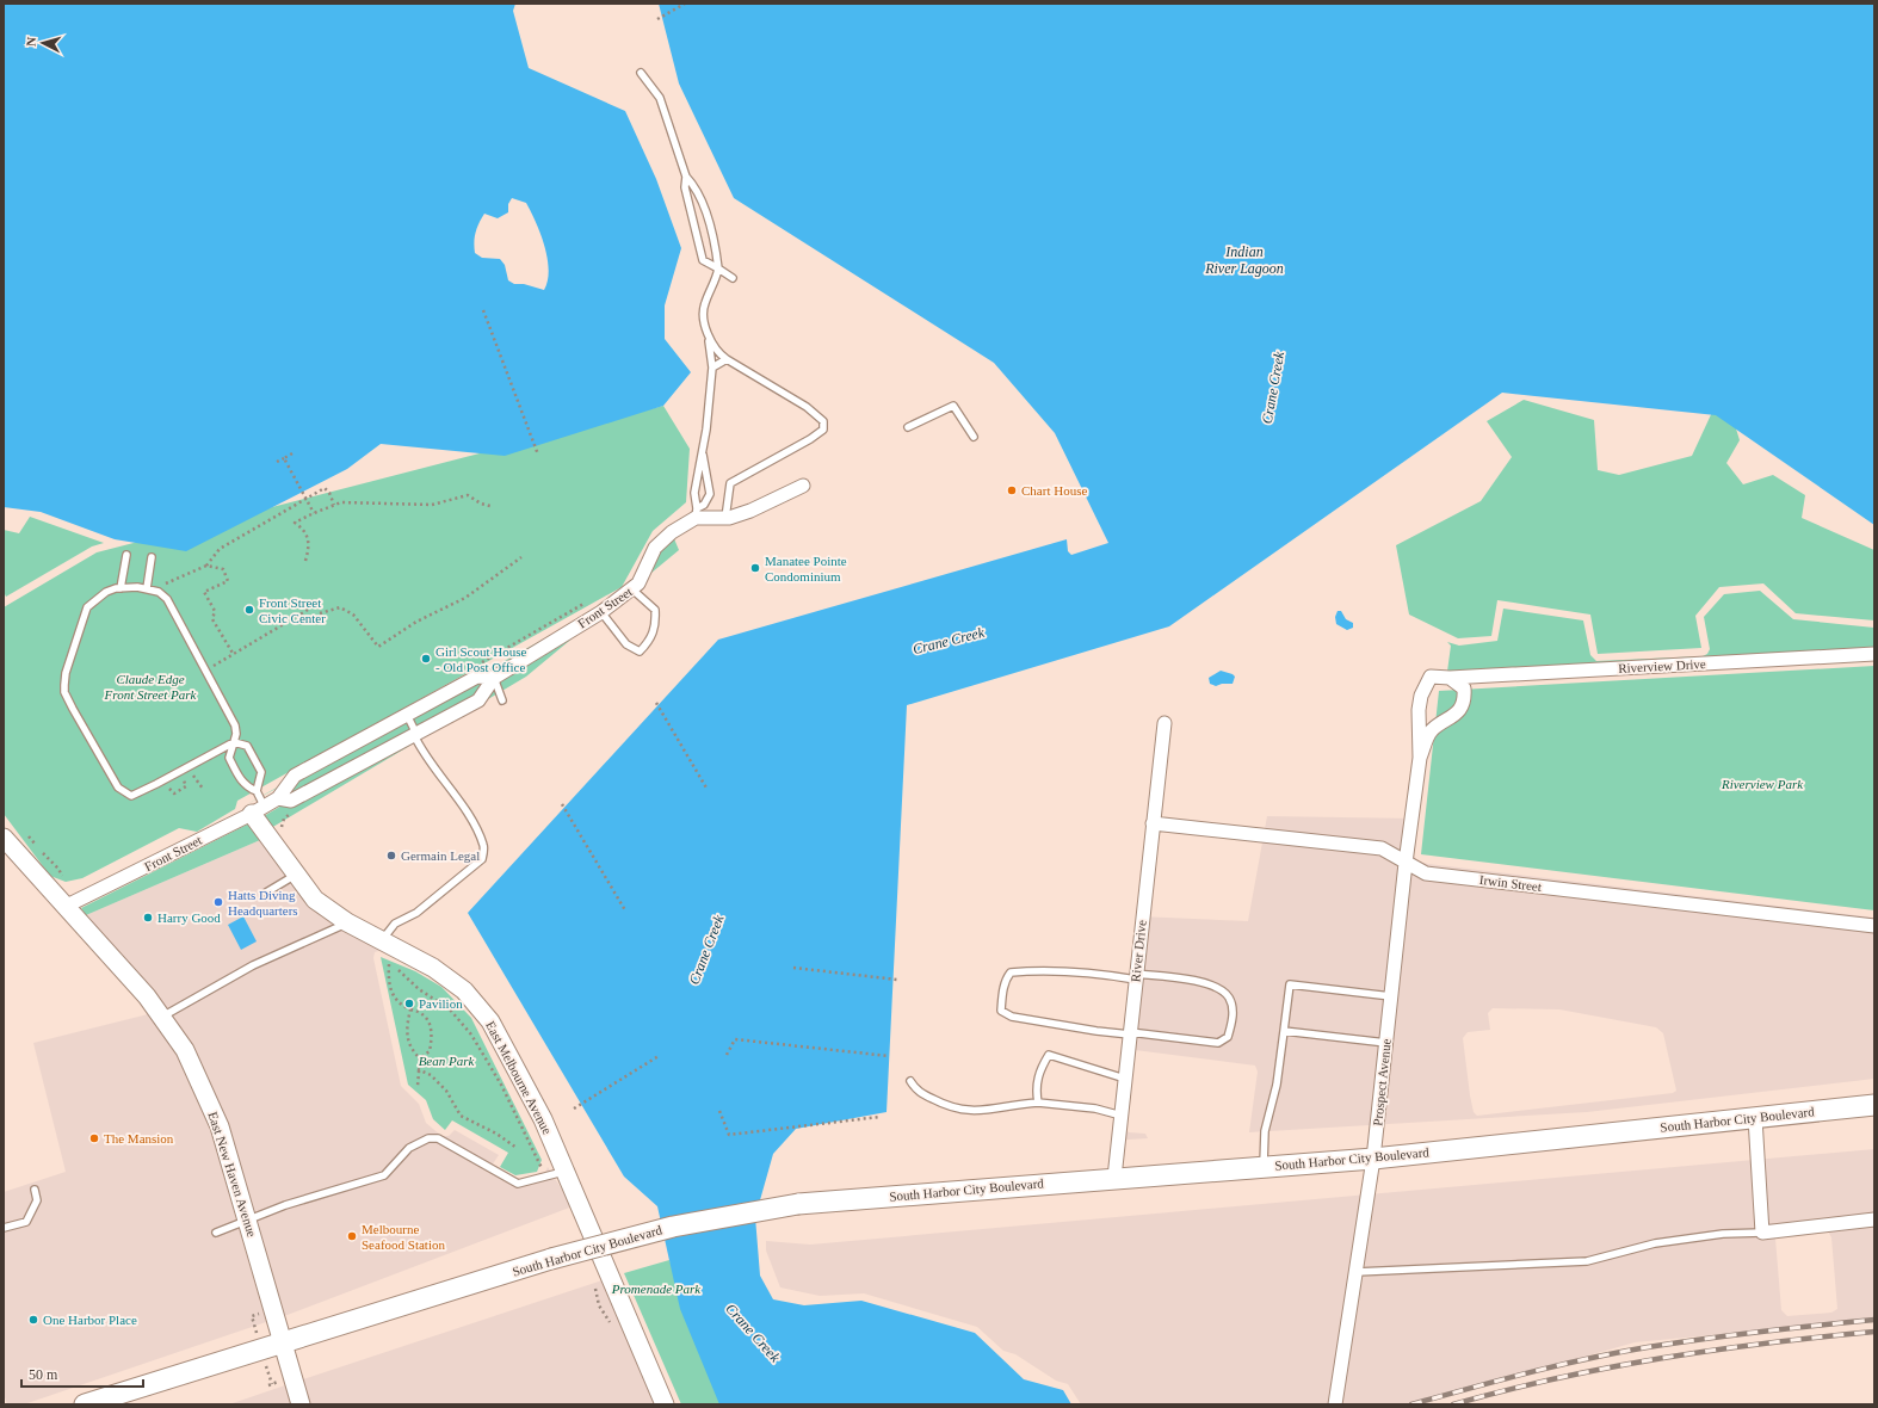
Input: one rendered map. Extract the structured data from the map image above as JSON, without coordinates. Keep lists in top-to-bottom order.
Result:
{
  "streets": {
    "main road": ["South Harbor City Boulevard"],
    "street": [
      "Front Street",
      "Riverview Drive",
      "Irwin Street",
      "River Drive",
      "East Melbourne Avenue",
      "Prospect Avenue",
      "East New Haven Avenue"
    ]
  },
  "crossings": [
    ["Front Street", "East Melbourne Avenue"],
    ["Front Street", "East New Haven Avenue"],
    ["Riverview Drive", "Prospect Avenue"],
    ["Irwin Street", "River Drive"],
    ["Irwin Street", "Prospect Avenue"],
    ["River Drive", "South Harbor City Boulevard"],
    ["Prospect Avenue", "South Harbor City Boulevard"],
    ["South Harbor City Boulevard", "East New Haven Avenue"]
  ],
  "water": ["Indian River Lagoon", "Crane Creek"],
  "parks": [
    "Claude Edge Front Street Park",
    "Riverview Park",
    "Bean Park",
    "Promenade Park"
  ],
  "places": [
    "Chart House",
    "Manatee Pointe Condominium",
    "Front Street Civic Center",
    "Girl Scout House - Old Post Office",
    "Germain Legal",
    "Hatts Diving Headquarters",
    "Harry Good",
    "Pavilion",
    "The Mansion",
    "Melbourne Seafood Station",
    "One Harbor Place"
  ],
  "scale_bar": "50 m",
  "north": "left"
}
